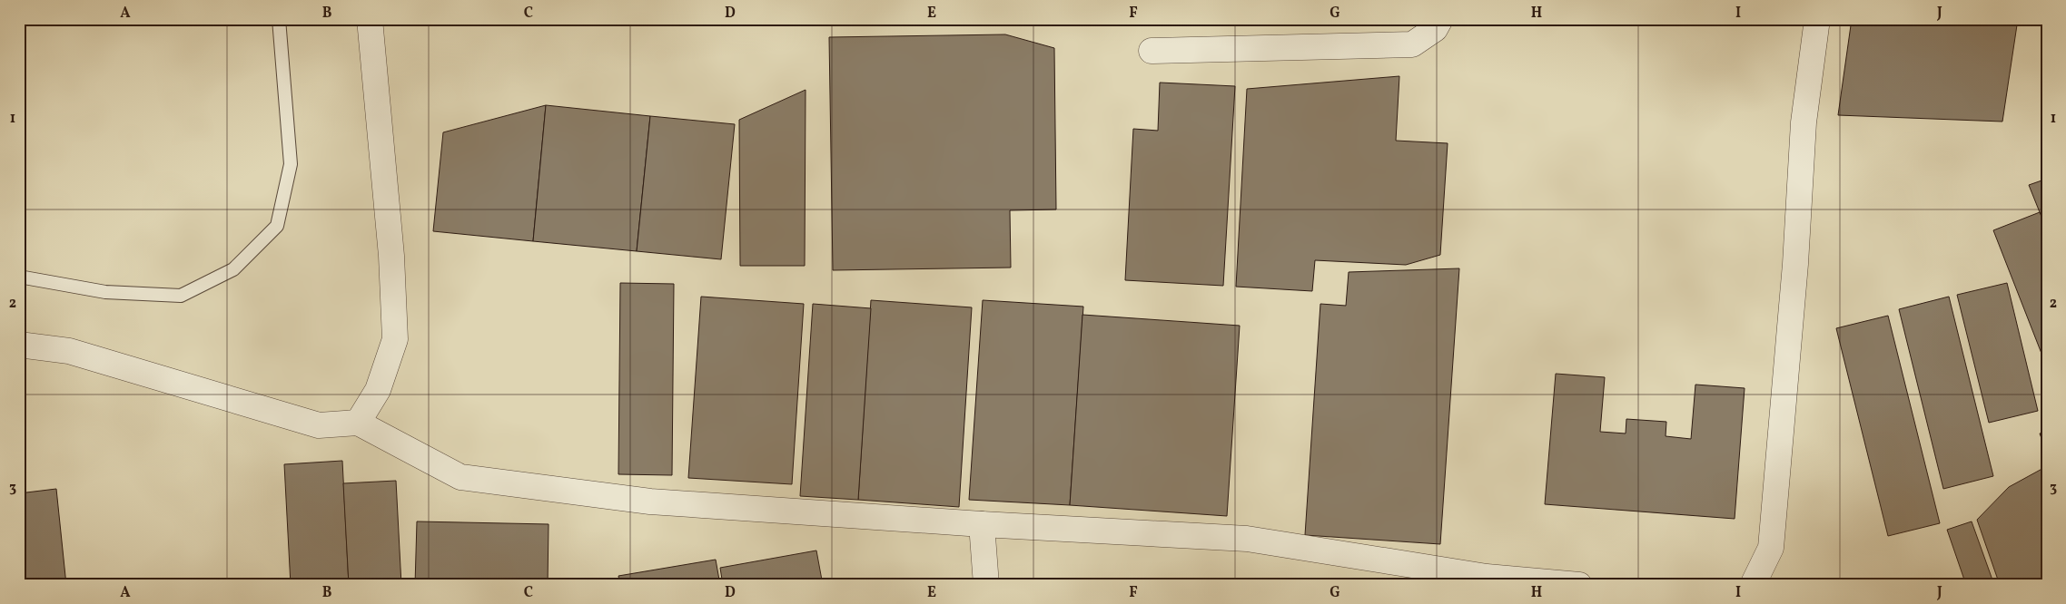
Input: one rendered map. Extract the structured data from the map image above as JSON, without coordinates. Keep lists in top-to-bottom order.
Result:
{
  "grid": {
    "columns": [
      "A",
      "B",
      "C",
      "D",
      "E",
      "F",
      "G",
      "H",
      "I",
      "J"
    ],
    "rows": ["1", "2", "3"]
  }
}
